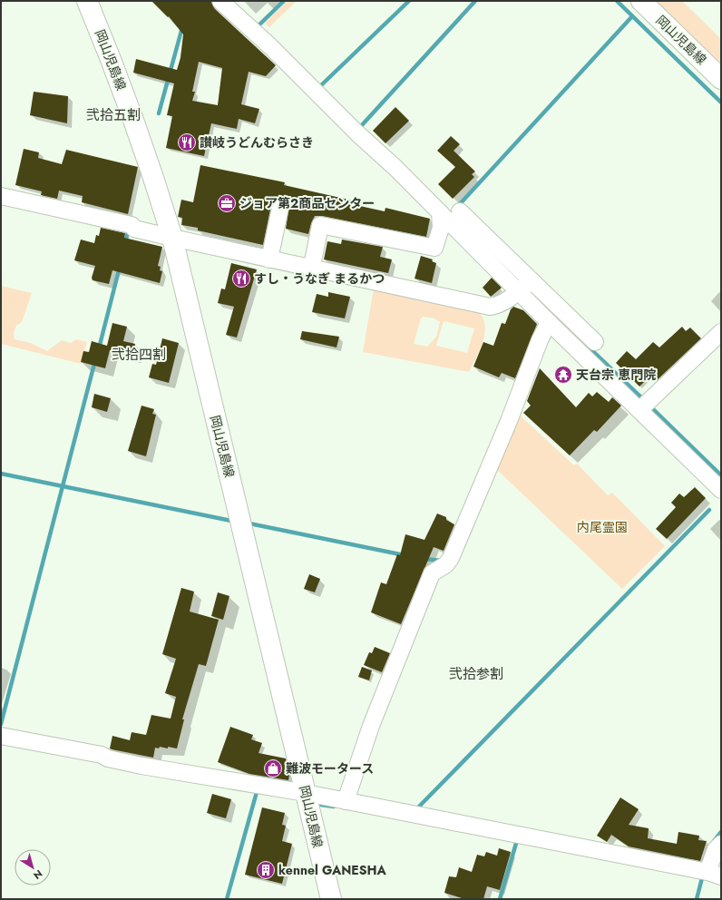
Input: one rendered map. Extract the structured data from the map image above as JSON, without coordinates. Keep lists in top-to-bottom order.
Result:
{
  "streets": {
    "main road": ["岡山児島線"]
  },
  "districts": ["弐拾五割", "弐拾四割", "弐拾参割"],
  "parks": ["内尾霊園"],
  "places": {
    "restaurant": ["讃岐うどんむらさき", "すし・うなぎ まるかつ"],
    "office": ["ジョア第2商品センター"],
    "temple": ["天台宗 恵門院"],
    "shop": ["難波モータース"],
    "building": ["kennel GANESHA"]
  },
  "north": "bottom right"
}
